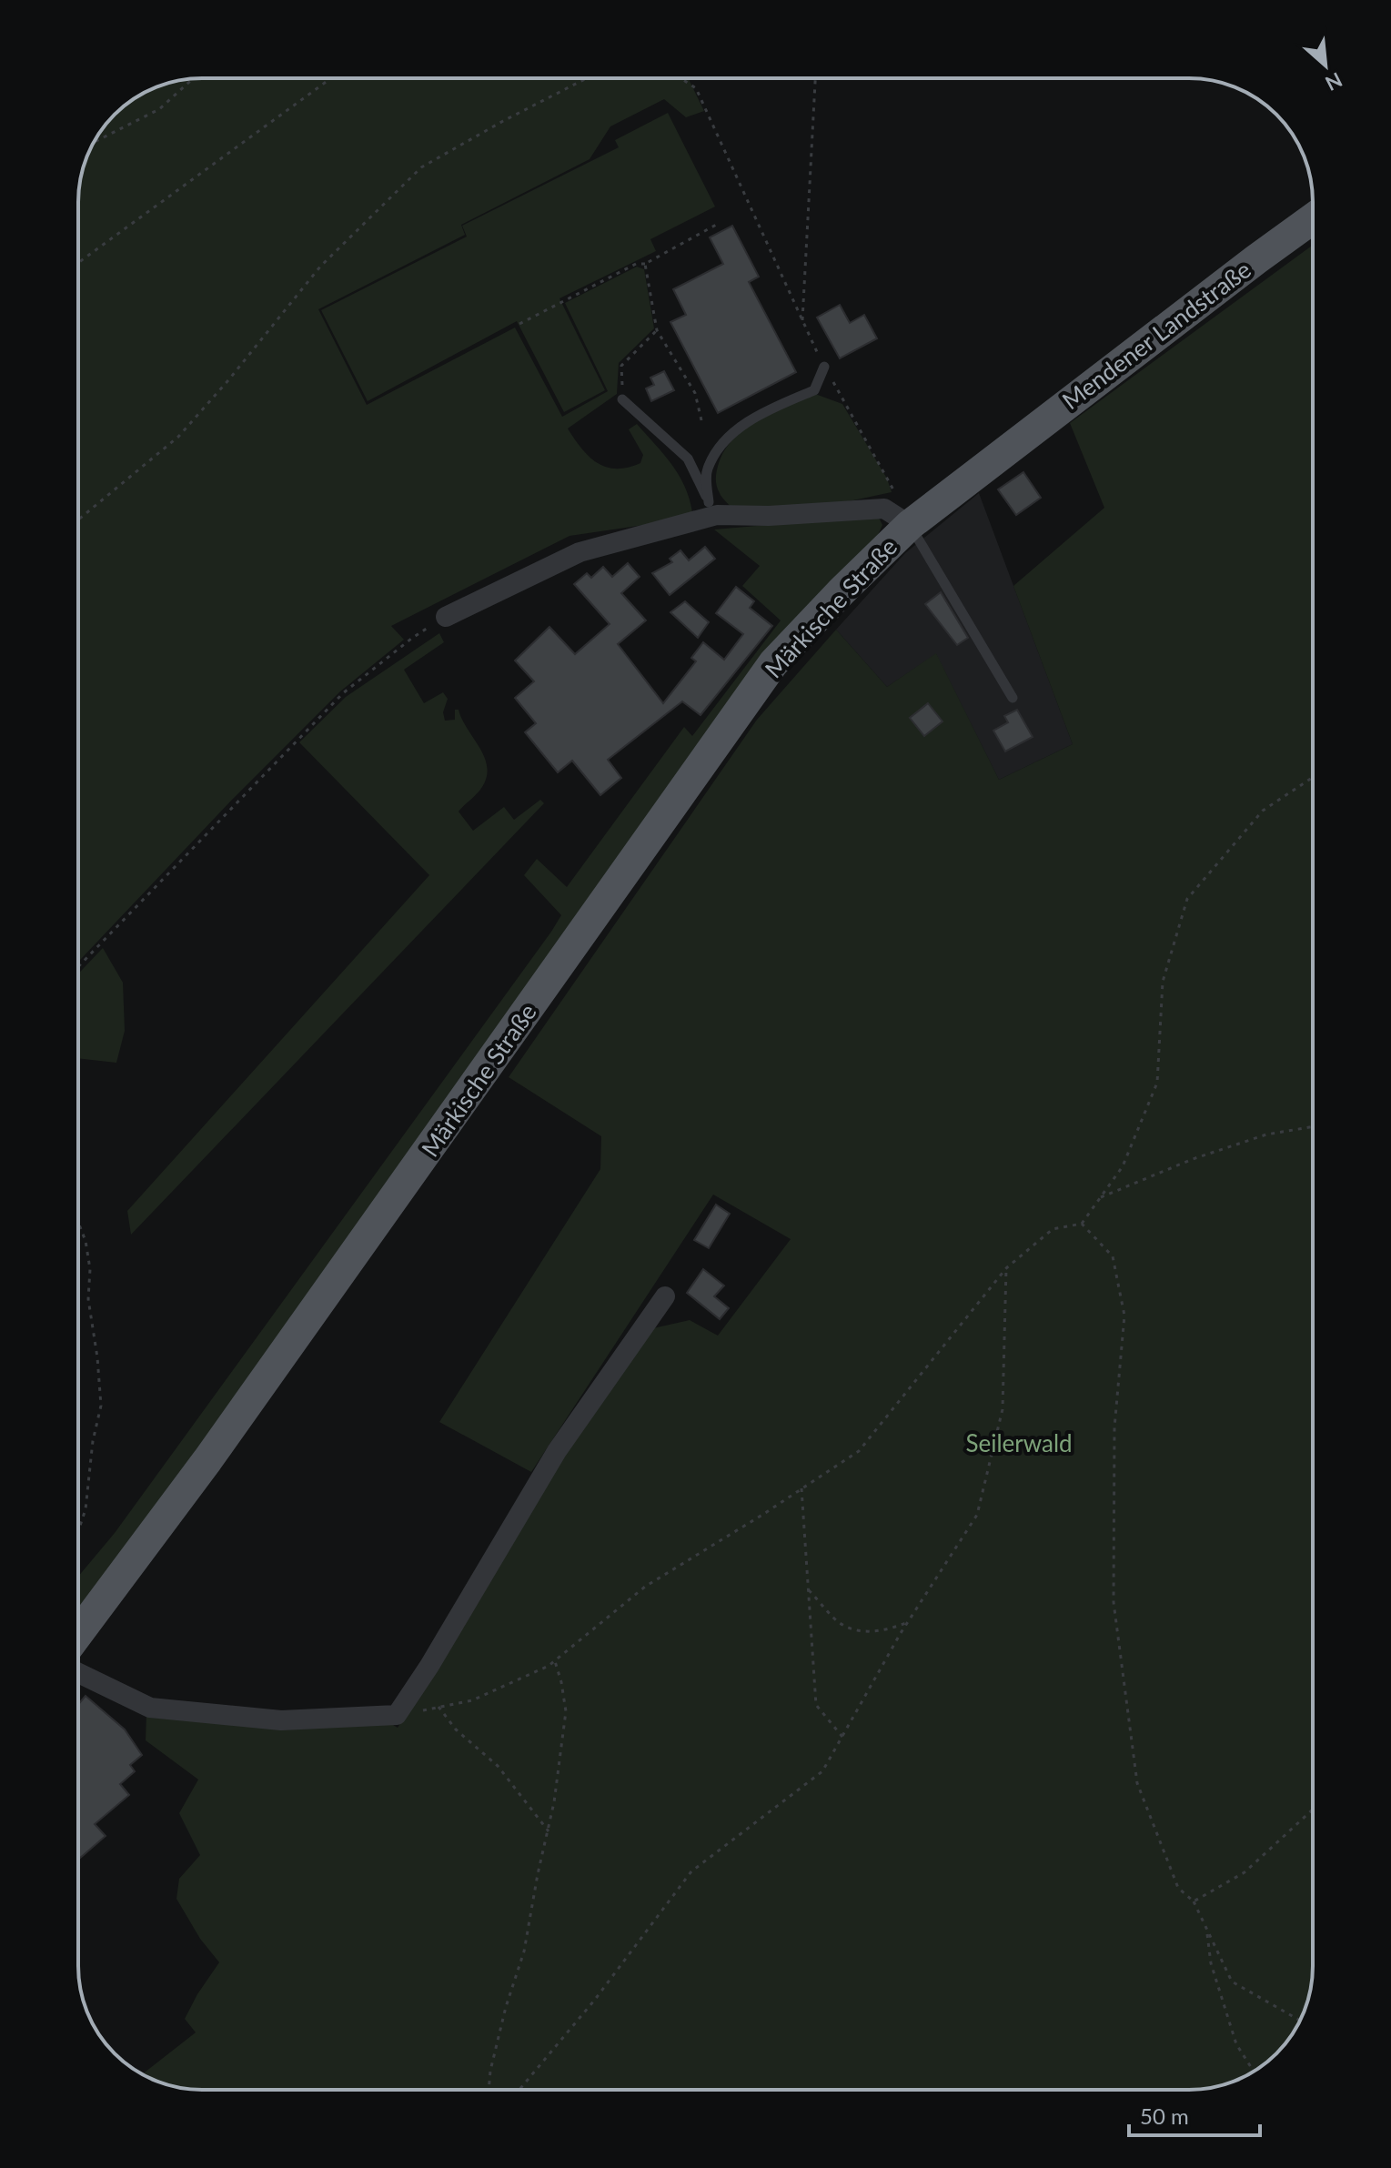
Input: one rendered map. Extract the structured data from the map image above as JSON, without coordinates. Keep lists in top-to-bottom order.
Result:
{
  "streets": {
    "main road": ["Mendener Landstraße", "Märkische Straße"]
  },
  "crossings": [
    ["Mendener Landstraße", "Märkische Straße"]
  ],
  "parks": ["Seilerwald"],
  "scale_bar": "50 m",
  "north": "bottom right"
}
